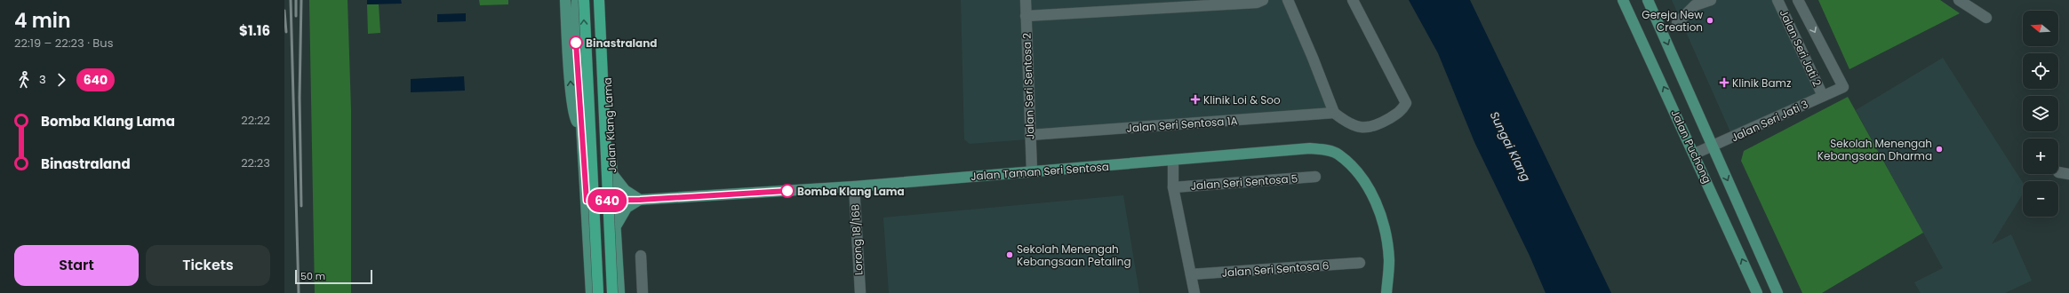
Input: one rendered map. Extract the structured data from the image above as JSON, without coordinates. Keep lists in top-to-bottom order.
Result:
{
  "streets": {
    "main road": ["Jalan Klang Lama", "Jalan Puchong", "Jalan Taman Seri Sentosa"],
    "street": [
      "Jalan Seri Jati 2",
      "Jalan Seri Sentosa 2",
      "Jalan Seri Jati 3",
      "Jalan Seri Sentosa 1A",
      "Jalan Seri Sentosa 5",
      "Lorong 18/16B",
      "Jalan Seri Sentosa 6"
    ]
  },
  "crossings": [
    ["Jalan Seri Jati 2", "Jalan Seri Jati 3"],
    ["Jalan Seri Sentosa 2", "Jalan Seri Sentosa 1A"],
    ["Jalan Seri Sentosa 2", "Jalan Taman Seri Sentosa"],
    ["Jalan Seri Jati 3", "Jalan Puchong"],
    ["Jalan Klang Lama", "Jalan Taman Seri Sentosa"],
    ["Jalan Taman Seri Sentosa", "Lorong 18/16B"]
  ],
  "water": ["Sungai Klang"],
  "places": {
    "other": [
      "Gereja New Creation",
      "Binastraland",
      "Sekolah Menengah Kebangsaan Dharma",
      "Bomba Klang Lama",
      "Sekolah Menengah Kebangsaan Petaling"
    ],
    "health": ["Klinik Bamz", "Klinik Loi & Soo"]
  },
  "lines": ["bus line 640"],
  "scale_bar": "50 m",
  "north": "left",
  "page": {
    "heading": ["4 min", "22:19 – 22:23 · Bus", "$1.16"],
    "on_map": "640",
    "map_buttons": ["+", "−"],
    "legs": ["3", "640"],
    "list": [
      {
        "name": "Bomba Klang Lama",
        "value": "22:22"
      },
      {
        "name": "Binastraland",
        "value": "22:23"
      }
    ],
    "buttons": ["Start", "Tickets"],
    "scale": "50 m"
  }
}
